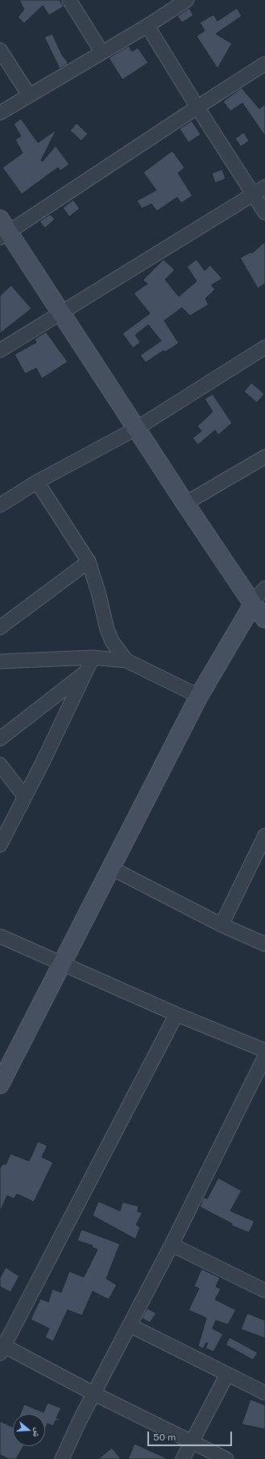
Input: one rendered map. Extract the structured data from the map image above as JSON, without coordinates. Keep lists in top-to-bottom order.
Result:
{
  "scale_bar": "50 m",
  "north": "right"
}
